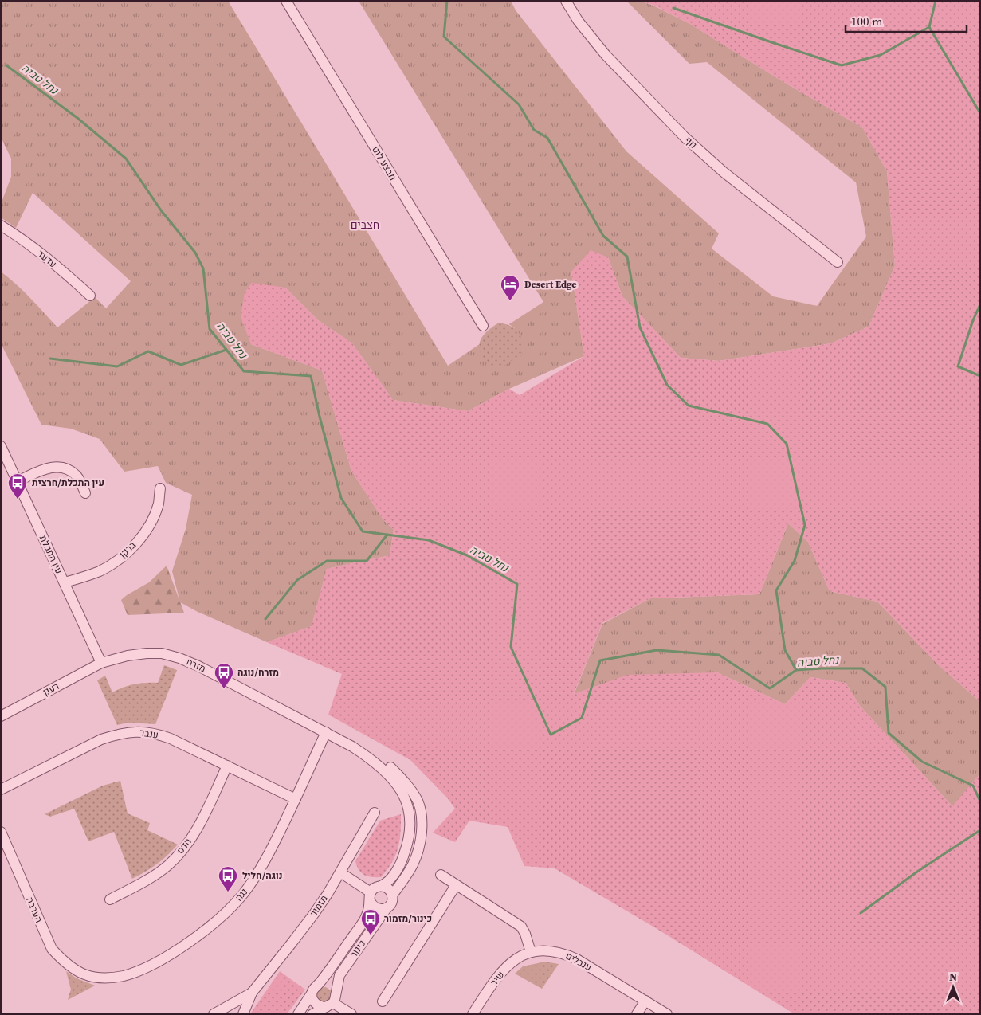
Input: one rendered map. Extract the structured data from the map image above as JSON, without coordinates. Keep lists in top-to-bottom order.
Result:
{
  "streets": {
    "street": [
      "נוף",
      "מבצע לוט",
      "עדעד",
      "ברקן",
      "עין התכלת",
      "מזרח",
      "רענן",
      "ענבר",
      "הדס",
      "נגה",
      "מזמור",
      "הערבה",
      "כינור",
      "ענבלים",
      "שיר"
    ]
  },
  "crossings": [
    ["ברקן", "עין התכלת"],
    ["עין התכלת", "מזרח"],
    ["עין התכלת", "רענן"],
    ["מזרח", "רענן"],
    ["מזרח", "נגה"],
    ["מזרח", "כינור"],
    ["ענבר", "הדס"],
    ["ענבר", "נגה"],
    ["נגה", "הערבה"],
    ["ענבלים", "שיר"]
  ],
  "districts": ["חצבים"],
  "water": ["נחל טביה"],
  "places": {
    "hotel": ["Desert Edge"],
    "bus stop": [
      "עין התכלת/חרצית",
      "מזרח/נוגה",
      "נוגה/חליל",
      "כינור/מזמור"
    ]
  },
  "scale_bar": "100 m",
  "north": "top"
}
